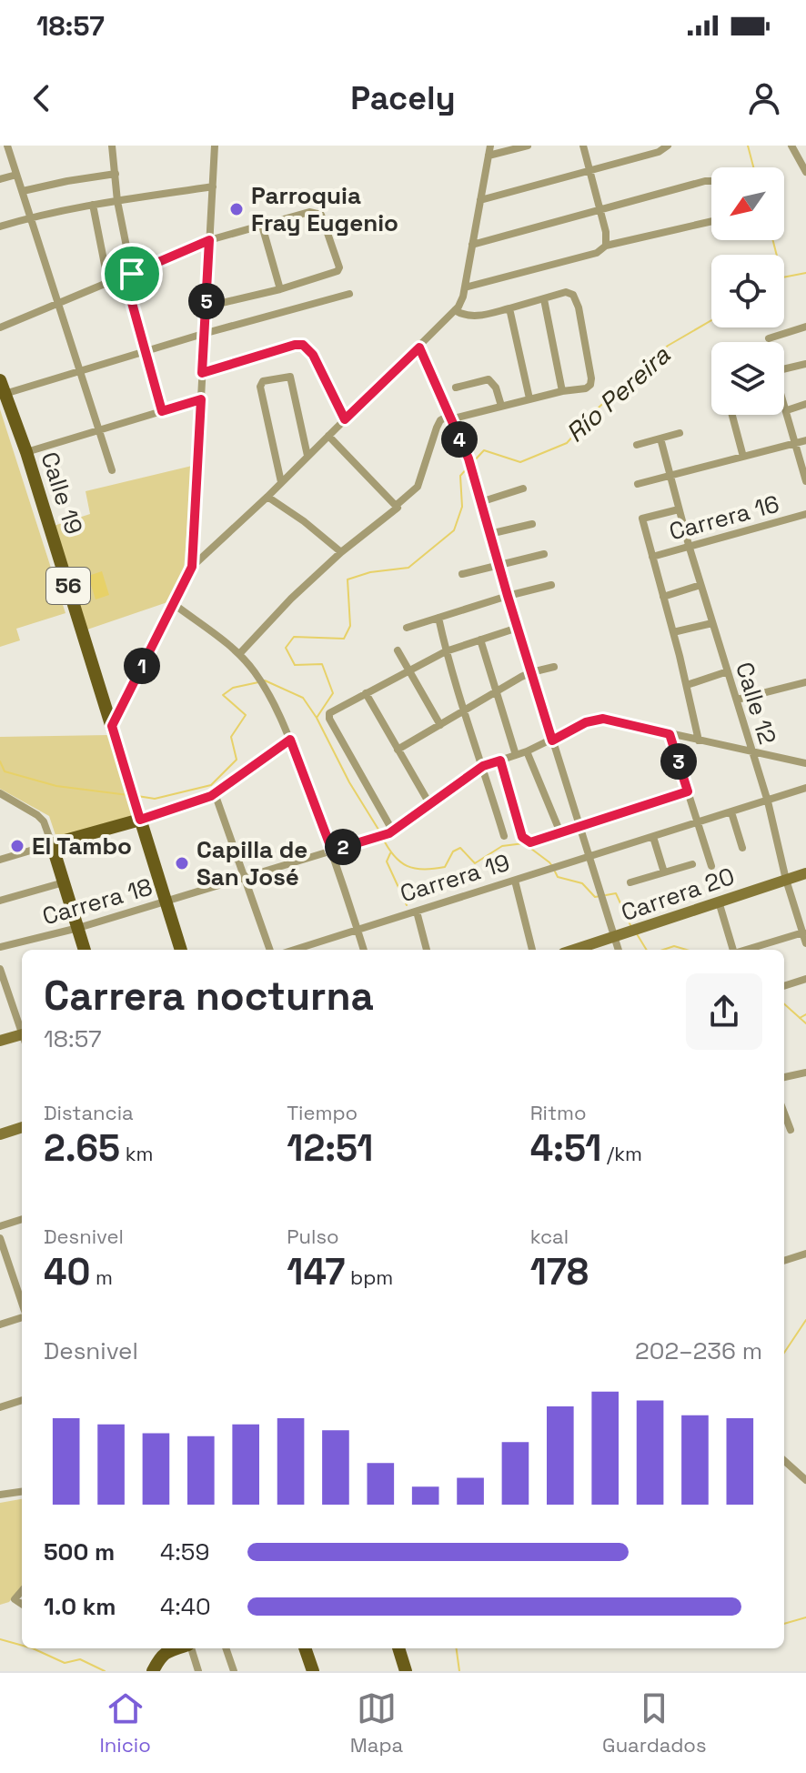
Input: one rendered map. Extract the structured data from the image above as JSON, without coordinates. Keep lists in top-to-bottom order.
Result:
{
  "streets": {
    "main road": ["Calle 19", "56", "Carrera 20"],
    "street": [
      "Carrera 16",
      "Calle 12",
      "Carrera 19",
      "Carrera 18"
    ]
  },
  "crossings": [
    ["Calle 19", "Carrera 18"],
    ["Carrera 16", "Calle 12"],
    ["Calle 12", "Carrera 19"],
    ["Calle 12", "Carrera 20"],
    ["Calle 12", "Carrera 18"]
  ],
  "water": ["Río Pereira"],
  "places": ["Parroquia Fray Eugenio", "El Tambo", "Capilla de San José"],
  "north": "bottom left",
  "page": {
    "status": "18:57",
    "header": "Pacely",
    "pins": [
      "5",
      "4",
      "1",
      "3",
      "2"
    ],
    "heading": ["Carrera nocturna", "18:57"],
    "stats": [
      ["Distancia", "2.65 km"],
      ["Tiempo", "12:51"],
      ["Ritmo", "4:51 /km"],
      ["Desnivel", "40 m"],
      ["Pulso", "147 bpm"],
      ["kcal", "178"]
    ],
    "chart": ["Desnivel", "202–236 m"],
    "list": [
      {
        "name": "500 m",
        "note": "4:59"
      },
      {
        "name": "1.0 km",
        "note": "4:40"
      }
    ],
    "tabs": ["Inicio", "Mapa", "Guardados"]
  }
}
